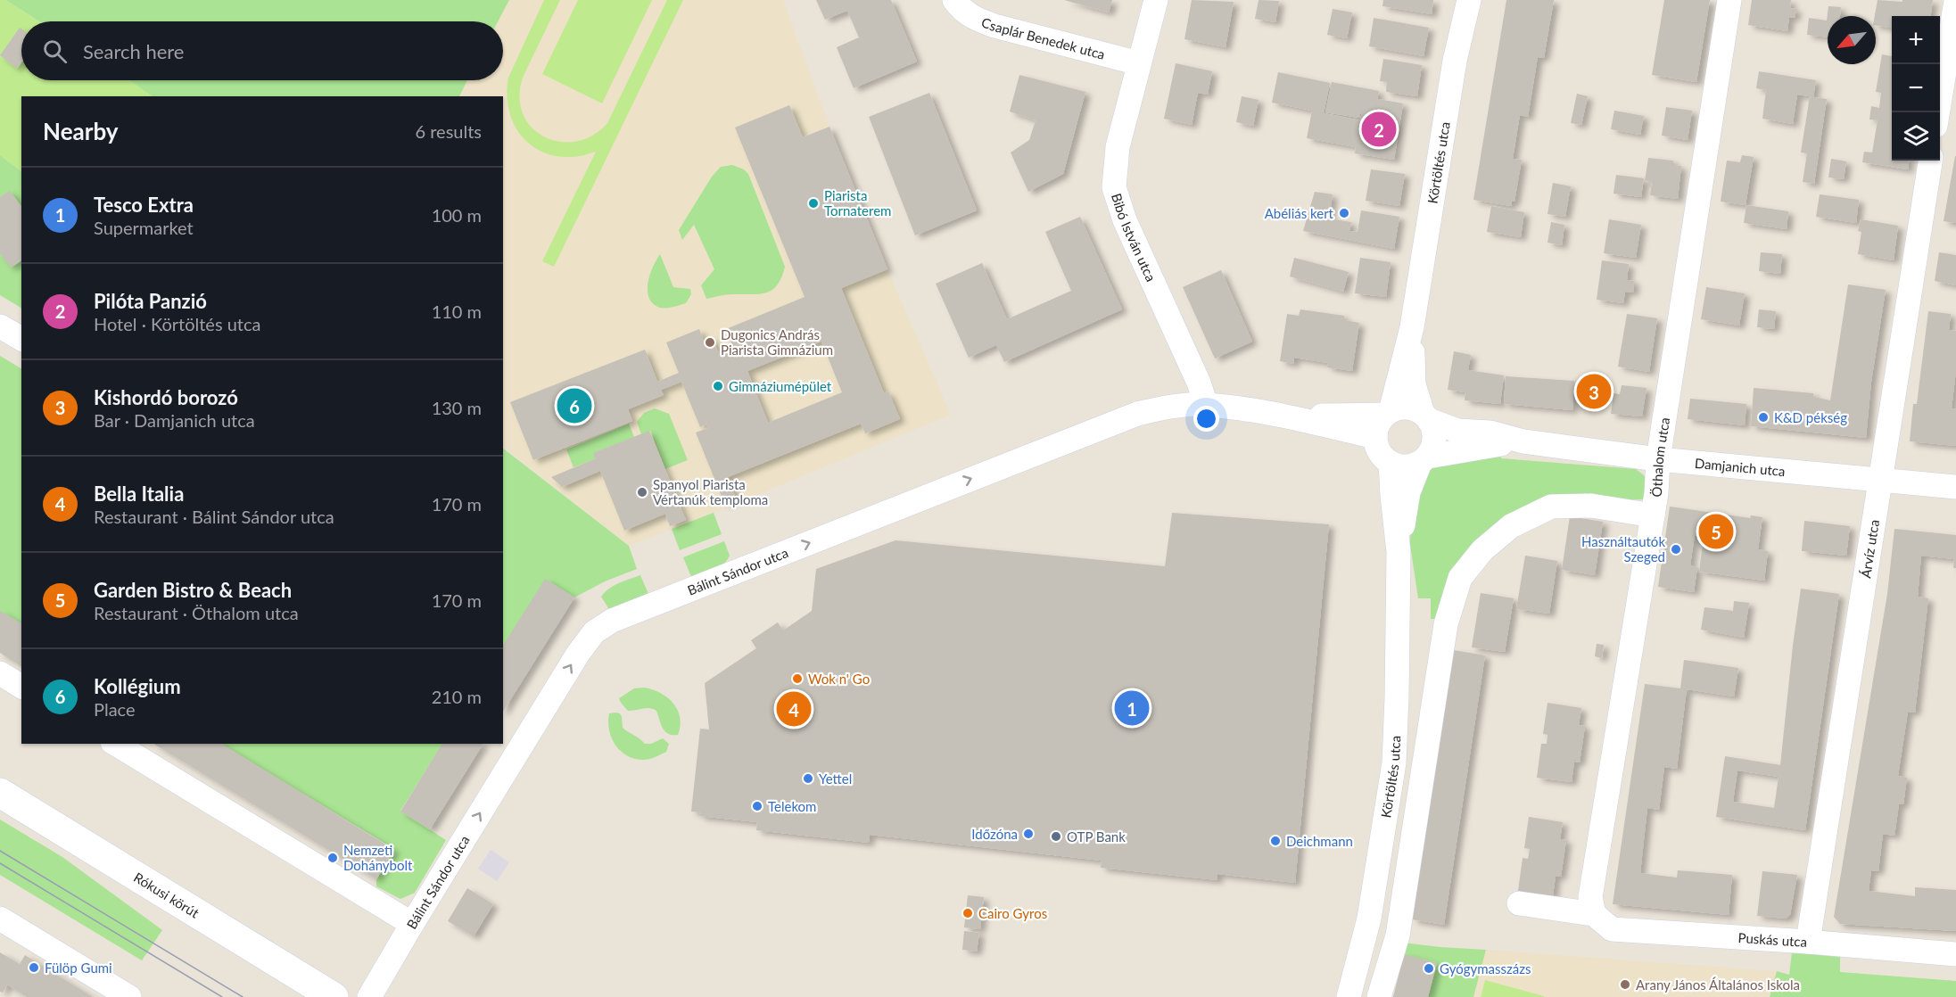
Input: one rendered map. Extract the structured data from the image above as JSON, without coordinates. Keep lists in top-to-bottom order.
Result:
{
  "streets": {
    "main road": ["Rókusi körút"],
    "street": [
      "Csaplár Benedek utca",
      "Körtöltés utca",
      "Bibó István utca",
      "Öthalom utca",
      "Damjanich utca",
      "Árvíz utca",
      "Bálint Sándor utca",
      "Puskás utca"
    ]
  },
  "crossings": [
    ["Csaplár Benedek utca", "Bibó István utca"],
    ["Körtöltés utca", "Damjanich utca"],
    ["Körtöltés utca", "Bálint Sándor utca"],
    ["Bibó István utca", "Bálint Sándor utca"],
    ["Öthalom utca", "Damjanich utca"],
    ["Öthalom utca", "Puskás utca"],
    ["Damjanich utca", "Árvíz utca"],
    ["Damjanich utca", "Bálint Sándor utca"],
    ["Árvíz utca", "Puskás utca"]
  ],
  "one_way": ["Bálint Sándor utca"],
  "places": [
    "Piarista Tornaterem",
    "Abéliás kert",
    "Dugonics András Piarista Gimnázium",
    "Gimnáziumépület",
    "K&D pékség",
    "Spanyol Piarista Vértanúk temploma",
    "Használtautók Szeged",
    "Wok n' Go",
    "Yettel",
    "Telekom",
    "Időzóna",
    "OTP Bank",
    "Deichmann",
    "Nemzeti Dohánybolt",
    "Cairo Gyros",
    "Fülöp Gumi",
    "Gyógymasszázs",
    "Arany János Általános Iskola"
  ],
  "north": "bottom left",
  "page": {
    "map_buttons": ["+", "−"],
    "search": "Search here",
    "heading": ["Nearby", "6 results"],
    "pins": [
      "2",
      "3",
      "6",
      "5",
      "1",
      "4"
    ],
    "list": [
      {
        "mark": "1",
        "name": "Tesco Extra",
        "note": "Supermarket",
        "value": "100 m"
      },
      {
        "mark": "2",
        "name": "Pilóta Panzió",
        "note": "Hotel · Körtöltés utca",
        "value": "110 m"
      },
      {
        "mark": "3",
        "name": "Kishordó borozó",
        "note": "Bar · Damjanich utca",
        "value": "130 m"
      },
      {
        "mark": "4",
        "name": "Bella Italia",
        "note": "Restaurant · Bálint Sándor utca",
        "value": "170 m"
      },
      {
        "mark": "5",
        "name": "Garden Bistro & Beach",
        "note": "Restaurant · Öthalom utca",
        "value": "170 m"
      },
      {
        "mark": "6",
        "name": "Kollégium",
        "note": "Place",
        "value": "210 m"
      }
    ]
  }
}
